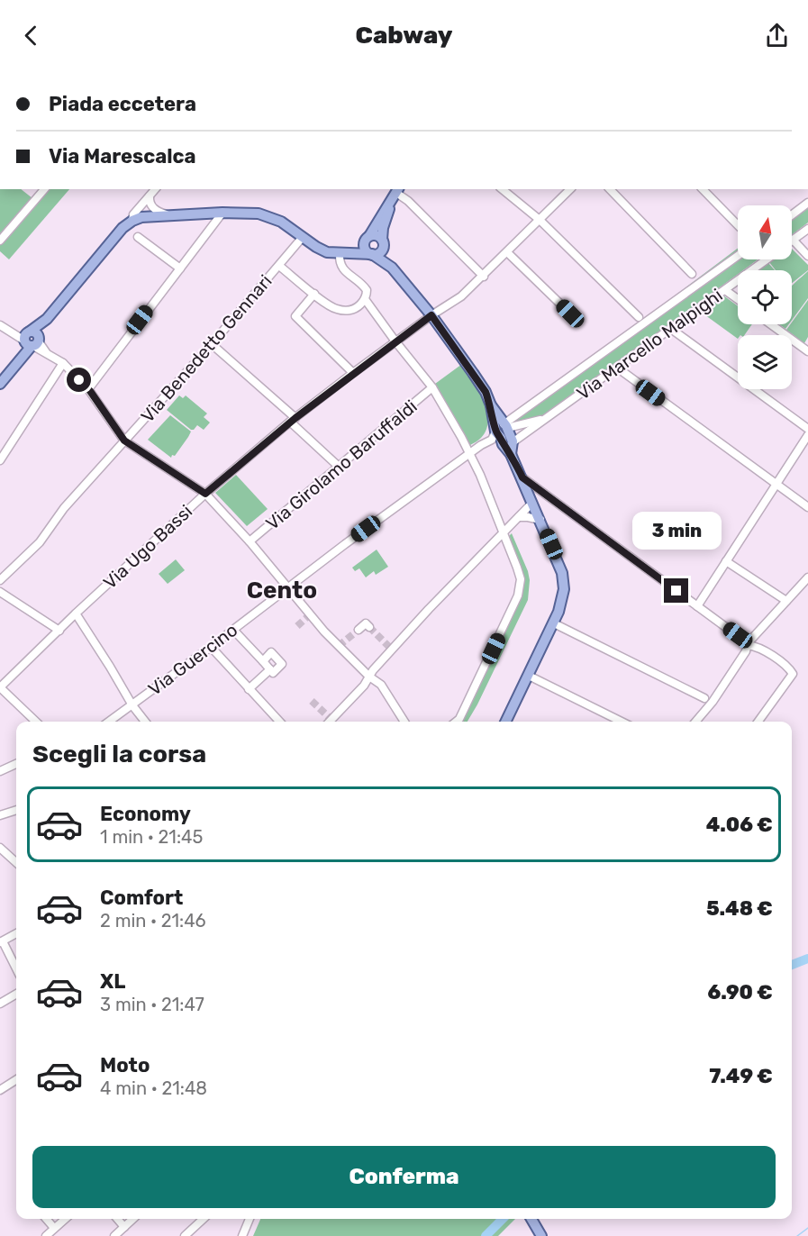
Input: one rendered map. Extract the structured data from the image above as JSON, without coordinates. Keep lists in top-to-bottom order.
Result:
{
  "streets": {
    "street": [
      "Via Marcello Malpighi",
      "Via Benedetto Gennari",
      "Via Girolamo Baruffaldi",
      "Via Ugo Bassi",
      "Via Guercino"
    ]
  },
  "crossings": [
    ["Via Marcello Malpighi", "Via Guercino"]
  ],
  "districts": ["Cento"],
  "north": "top",
  "page": {
    "header": "Cabway",
    "banner": ["Piada eccetera", "Via Marescalca"],
    "bubble": "3 min",
    "heading": "Scegli la corsa",
    "list": [
      {
        "name": "Economy",
        "note": "1 min · 21:45",
        "value": "4.06 €"
      },
      {
        "name": "Comfort",
        "note": "2 min · 21:46",
        "value": "5.48 €"
      },
      {
        "name": "XL",
        "note": "3 min · 21:47",
        "value": "6.90 €"
      },
      {
        "name": "Moto",
        "note": "4 min · 21:48",
        "value": "7.49 €"
      }
    ],
    "buttons": "Conferma"
  }
}
